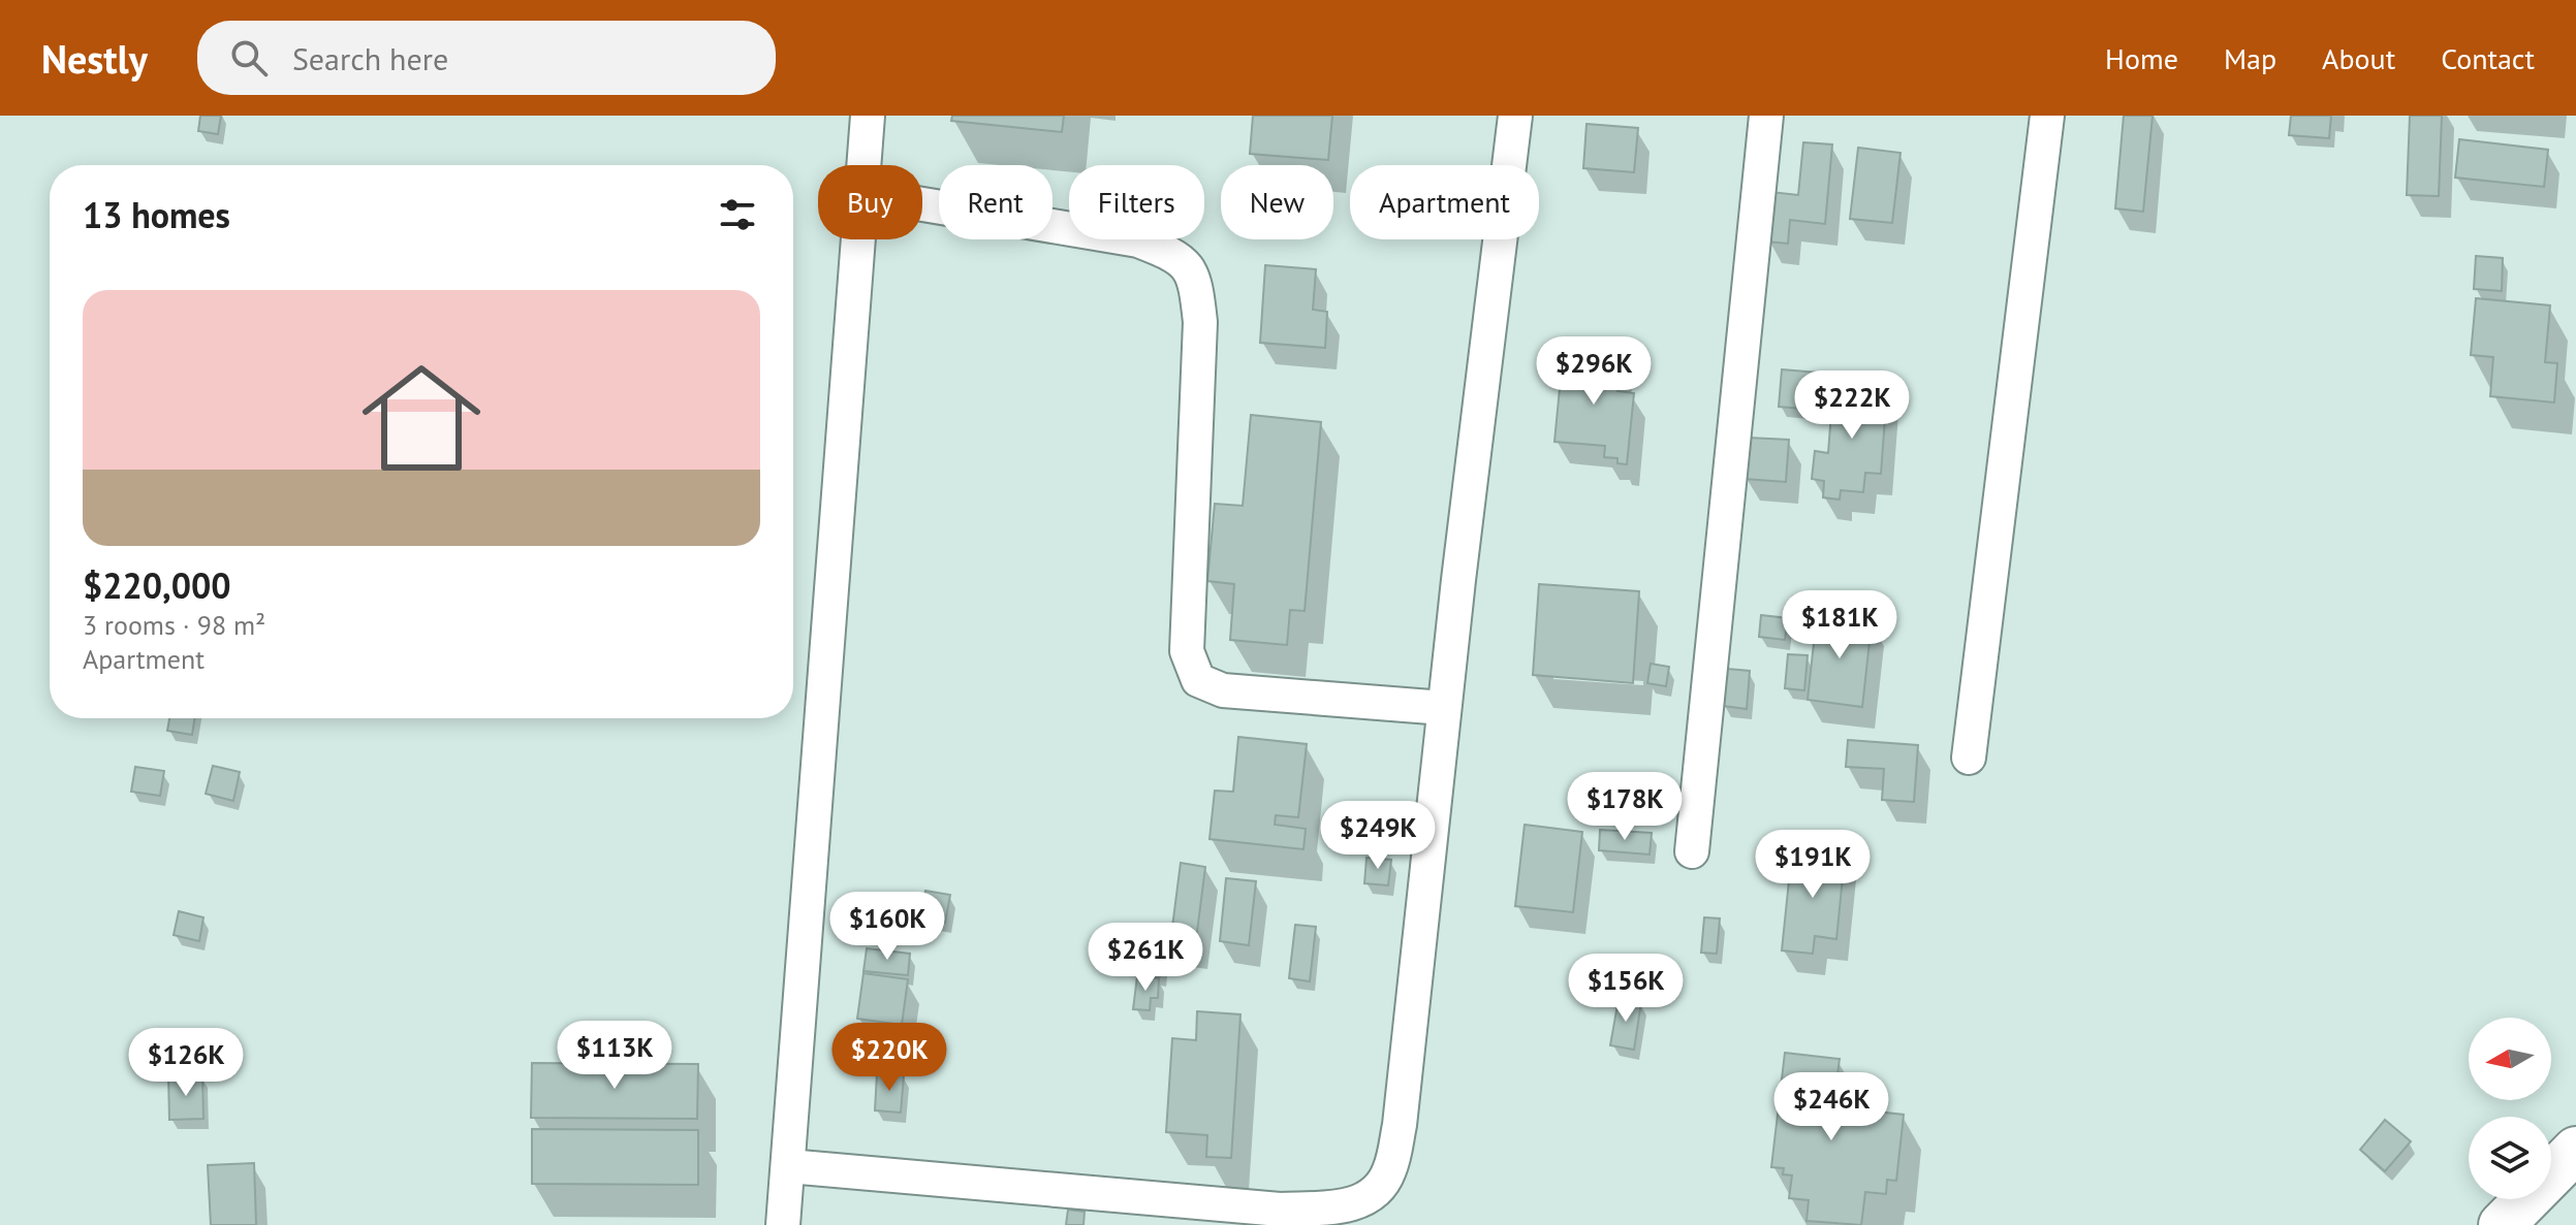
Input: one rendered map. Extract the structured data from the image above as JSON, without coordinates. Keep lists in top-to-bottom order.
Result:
{
  "north": "left",
  "page": {
    "header": "Nestly",
    "search": "Search here",
    "nav": [
      "Home",
      "Map",
      "About",
      "Contact"
    ],
    "chip": [
      "Buy",
      "Rent",
      "Filters",
      "New",
      "Apartment"
    ],
    "heading": "13 homes",
    "list": [
      {
        "name": "$220,000",
        "note": "3 rooms · 98 m² · Apartment"
      }
    ],
    "price": [
      "$296K",
      "$222K",
      "$181K",
      "$178K",
      "$249K",
      "$191K",
      "$160K",
      "$261K",
      "$156K",
      "$113K",
      "$220K",
      "$126K",
      "$246K"
    ]
  }
}
